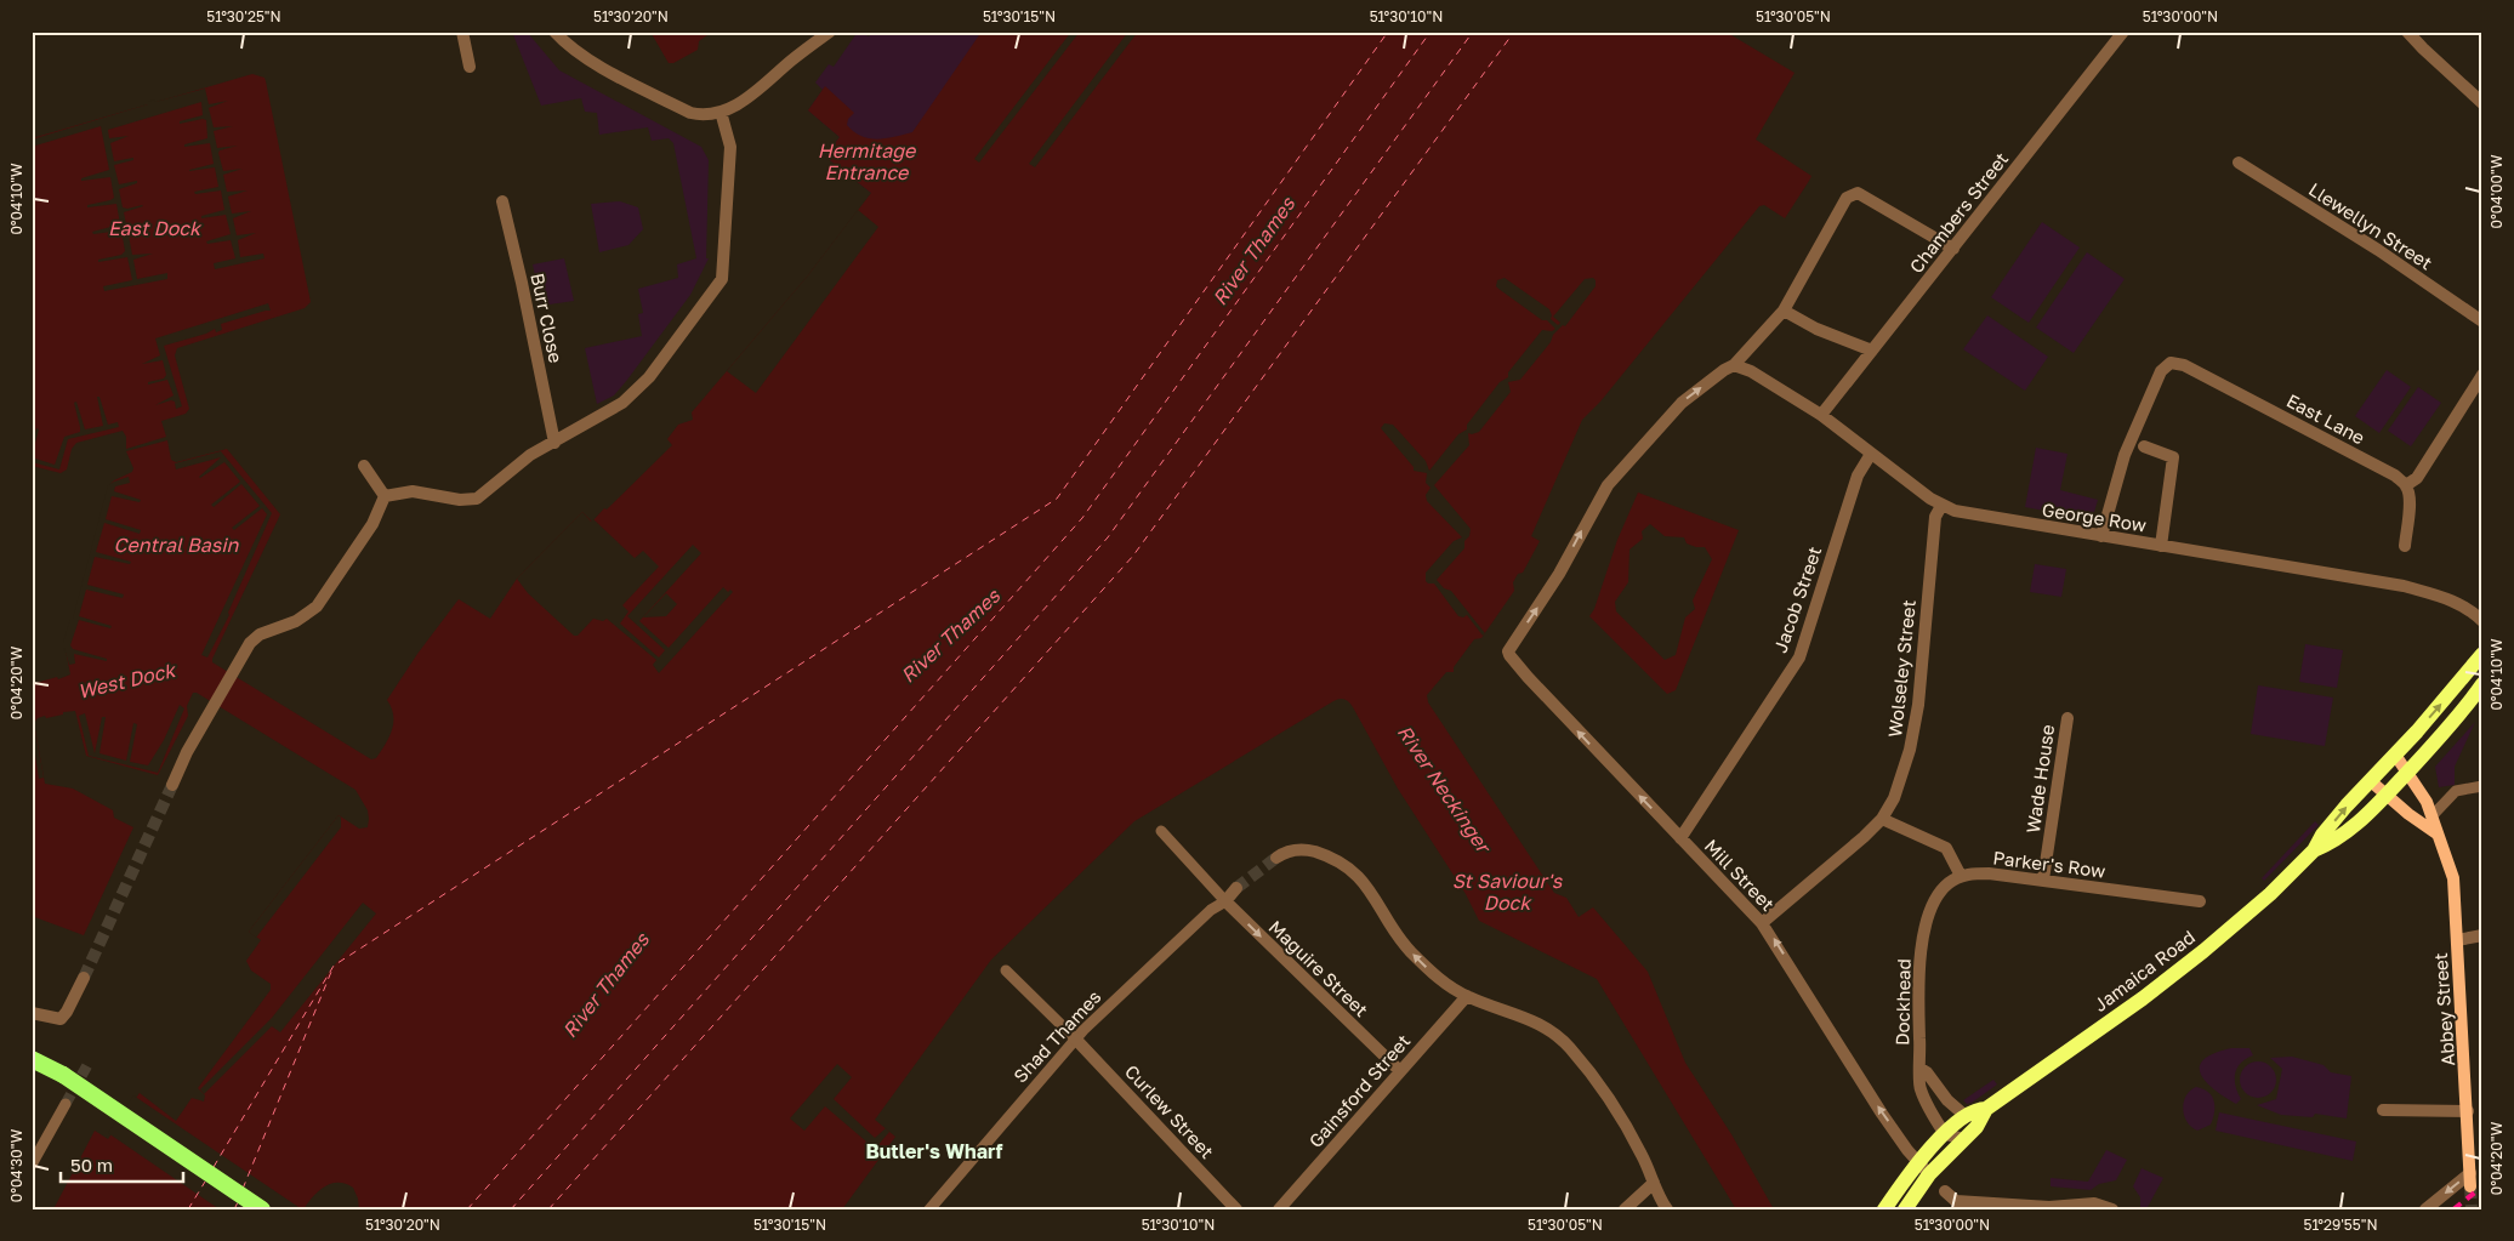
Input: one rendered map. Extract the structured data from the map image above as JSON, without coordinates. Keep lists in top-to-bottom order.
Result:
{
  "streets": {
    "main road": ["Jamaica Road", "Abbey Street"],
    "street": [
      "Chambers Street",
      "Llewellyn Street",
      "Burr Close",
      "East Lane",
      "George Row",
      "Jacob Street",
      "Wolseley Street",
      "Wade House",
      "Parker's Row",
      "Mill Street",
      "Maguire Street",
      "Dockhead",
      "Shad Thames",
      "Gainsford Street",
      "Curlew Street"
    ]
  },
  "crossings": [
    ["Chambers Street", "George Row"],
    ["East Lane", "George Row"],
    ["George Row", "Jacob Street"],
    ["George Row", "Wolseley Street"],
    ["George Row", "Mill Street"],
    ["Jacob Street", "Mill Street"],
    ["Wolseley Street", "Mill Street"],
    ["Wade House", "Parker's Row"],
    ["Parker's Row", "Dockhead"],
    ["Mill Street", "Jamaica Road"],
    ["Maguire Street", "Shad Thames"],
    ["Maguire Street", "Gainsford Street"],
    ["Jamaica Road", "Dockhead"],
    ["Jamaica Road", "Abbey Street"],
    ["Shad Thames", "Curlew Street"]
  ],
  "districts": ["Butler's Wharf"],
  "water": [
    "Hermitage Entrance",
    "East Dock",
    "River Thames",
    "Central Basin",
    "West Dock",
    "River Neckinger",
    "St Saviour's Dock"
  ],
  "scale_bar": "50 m",
  "coordinates": [
    "51°30'25\"N",
    "51°30'20\"N",
    "51°30'15\"N",
    "51°30'10\"N",
    "51°30'05\"N",
    "51°30'00\"N",
    "0°04'00\"W",
    "0°04'10\"W",
    "0°04'20\"W",
    "0°04'30\"W",
    "51°29'55\"N"
  ]
}
